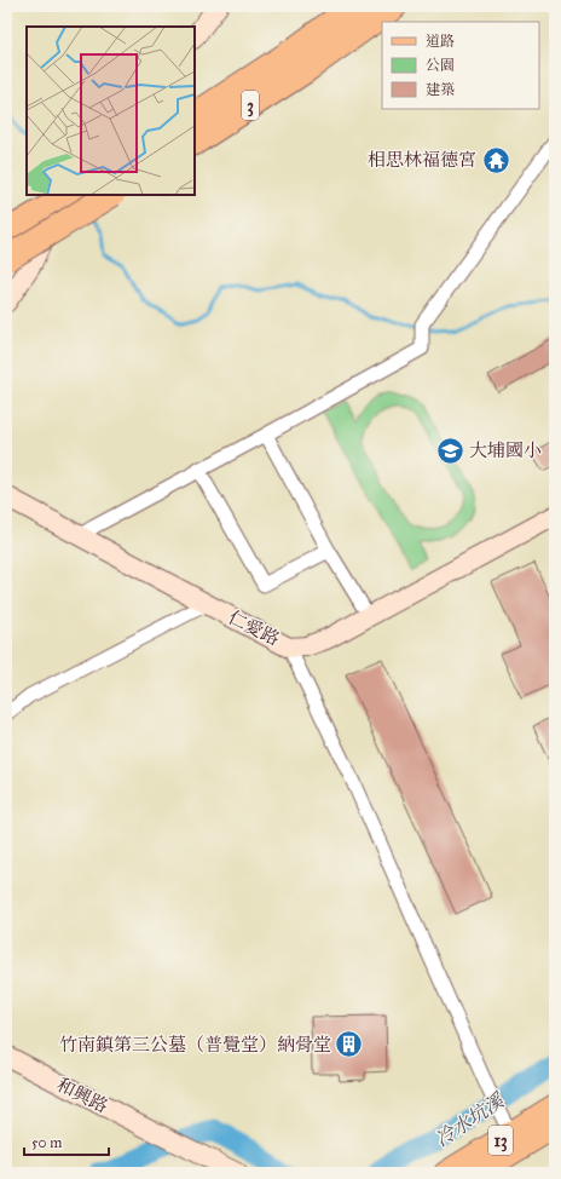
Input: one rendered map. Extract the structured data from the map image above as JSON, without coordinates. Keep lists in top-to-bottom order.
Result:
{
  "streets": {
    "highway": ["3"],
    "main road": ["13"],
    "street": ["仁愛路", "和興路"]
  },
  "water": ["冷水坑溪"],
  "places": {
    "temple": ["相思林福德宮"],
    "school or university": ["大埔國小"],
    "building": ["竹南鎮第三公墓（普覺堂）納骨堂"]
  },
  "legend": ["道路", "公園", "建築"],
  "scale_bar": "50 m"
}
